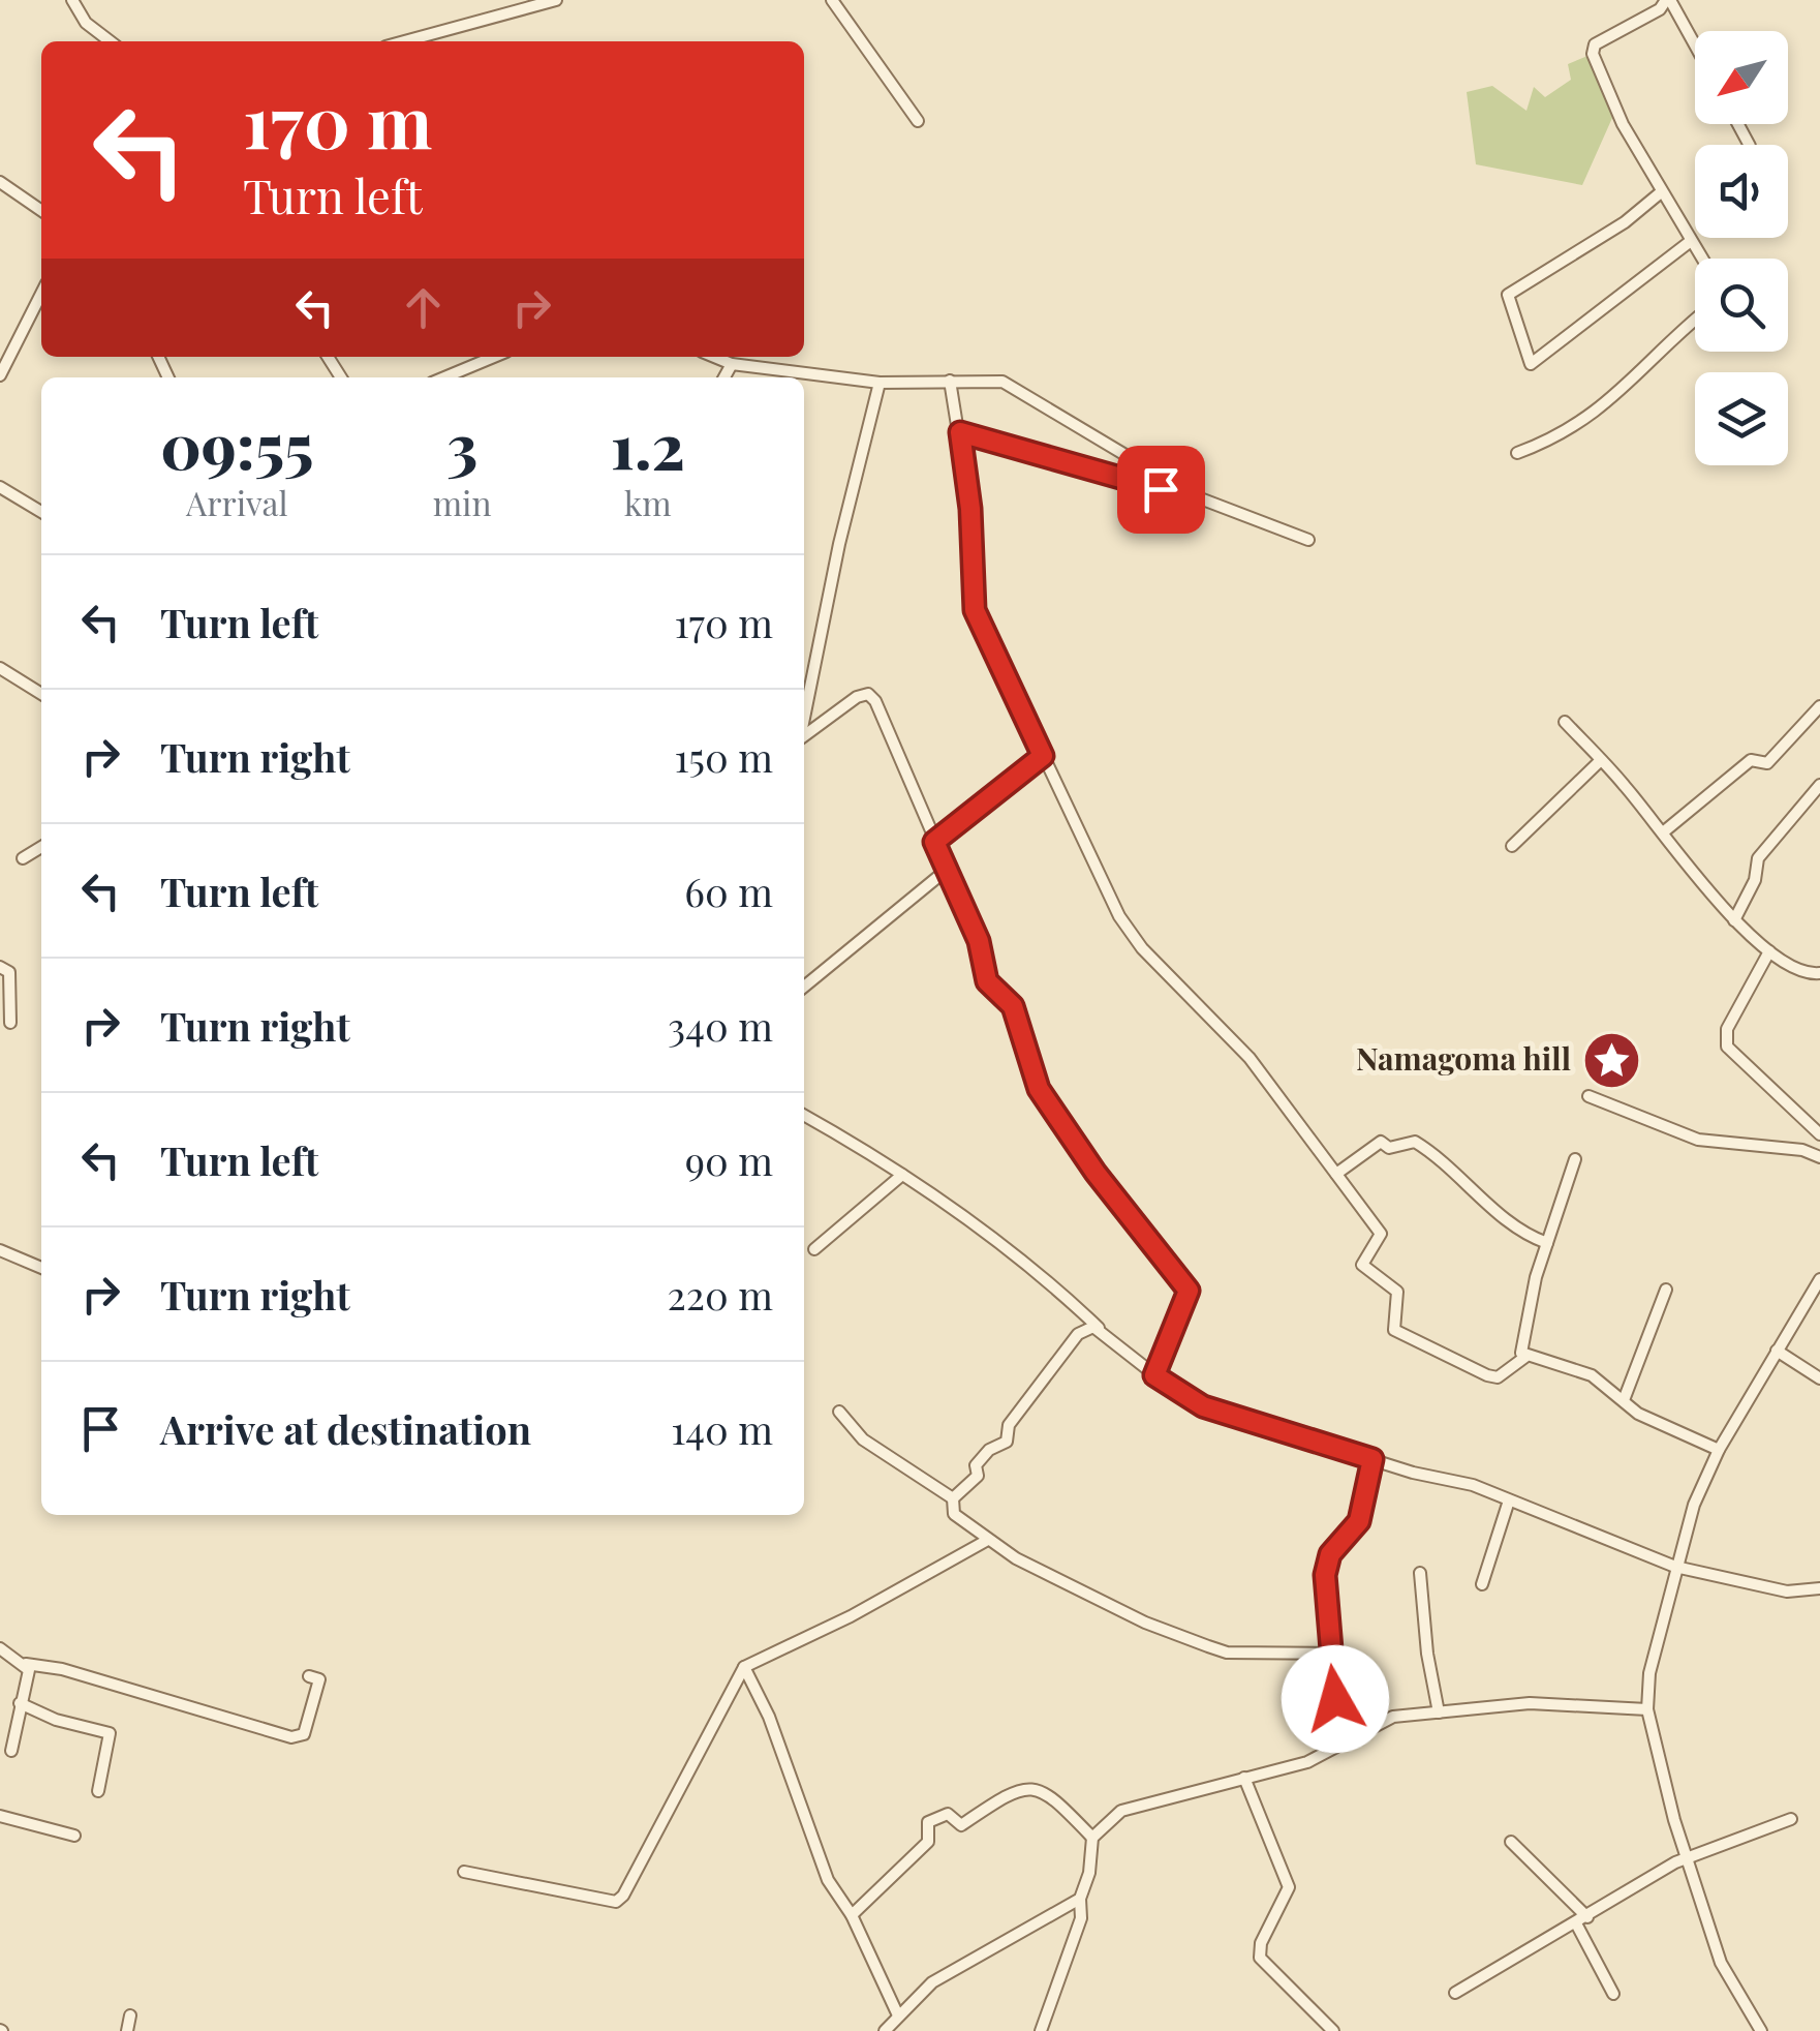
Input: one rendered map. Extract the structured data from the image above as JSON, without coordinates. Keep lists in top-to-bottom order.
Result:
{
  "places": {
    "place": ["Namagoma hill"]
  },
  "north": "bottom left",
  "page": {
    "turn": ["170 m", "Turn left"],
    "eta": [
      "09:55",
      "Arrival",
      "3",
      "min",
      "1.2",
      "km"
    ],
    "list": [
      {
        "name": "Turn left",
        "value": "170 m"
      },
      {
        "name": "Turn right",
        "value": "150 m"
      },
      {
        "name": "Turn left",
        "value": "60 m"
      },
      {
        "name": "Turn right",
        "value": "340 m"
      },
      {
        "name": "Turn left",
        "value": "90 m"
      },
      {
        "name": "Turn right",
        "value": "220 m"
      },
      {
        "name": "Arrive at destination",
        "value": "140 m"
      }
    ]
  }
}
